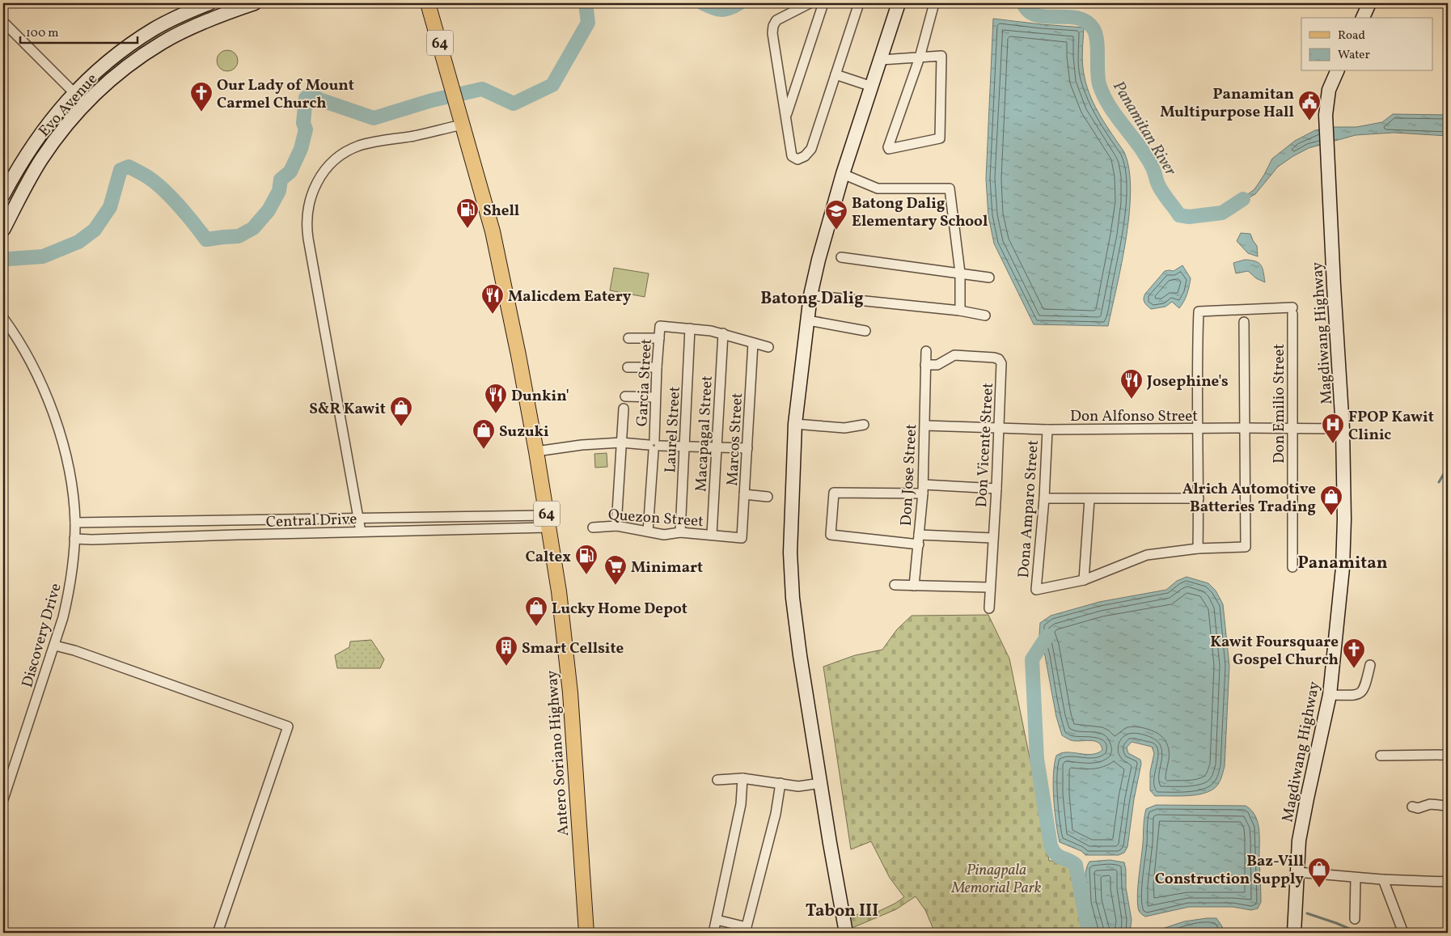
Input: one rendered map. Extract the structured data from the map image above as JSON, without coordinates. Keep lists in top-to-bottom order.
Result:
{
  "streets": {
    "main road": ["64", "Antero Soriano Highway"],
    "street": [
      "Evo Avenue",
      "Magdiwang Highway",
      "Garcia Street",
      "Don Emilio Street",
      "Don Alfonso Street",
      "Laurel Street",
      "Macapagal Street",
      "Marcos Street",
      "Don Vicente Street",
      "Don Jose Street",
      "Dona Amparo Street",
      "Quezon Street",
      "Central Drive",
      "Discovery Drive"
    ]
  },
  "crossings": [
    ["Magdiwang Highway", "Don Alfonso Street"],
    ["Garcia Street", "Laurel Street"],
    ["Garcia Street", "Quezon Street"],
    ["Don Emilio Street", "Don Alfonso Street"],
    ["Don Alfonso Street", "Don Vicente Street"],
    ["Don Alfonso Street", "Don Jose Street"],
    ["Don Alfonso Street", "Dona Amparo Street"],
    ["Laurel Street", "Quezon Street"],
    ["Macapagal Street", "Quezon Street"],
    ["Marcos Street", "Quezon Street"],
    ["Don Vicente Street", "Don Jose Street"],
    ["Central Drive", "Discovery Drive"],
    ["Central Drive", "Antero Soriano Highway"]
  ],
  "districts": ["Batong Dalig", "Panamitan", "Tabon III"],
  "water": ["Panamitan River"],
  "parks": ["Pinagpala Memorial Park"],
  "places": {
    "church": ["Our Lady of Mount Carmel Church", "Kawit Foursquare Gospel Church"],
    "public building": ["Panamitan Multipurpose Hall"],
    "fuel station": ["Shell", "Caltex"],
    "school or university": ["Batong Dalig Elementary School"],
    "restaurant": ["Malicdem Eatery", "Josephine's", "Dunkin'"],
    "shop": [
      "S&R Kawit",
      "Suzuki",
      "Alrich Automotive Batteries Trading",
      "Lucky Home Depot",
      "Baz-Vill Construction Supply"
    ],
    "hospital": ["FPOP Kawit Clinic"],
    "supermarket": ["Minimart"],
    "building": ["Smart Cellsite"]
  },
  "legend": ["Road", "Water"],
  "scale_bar": "100 m"
}
